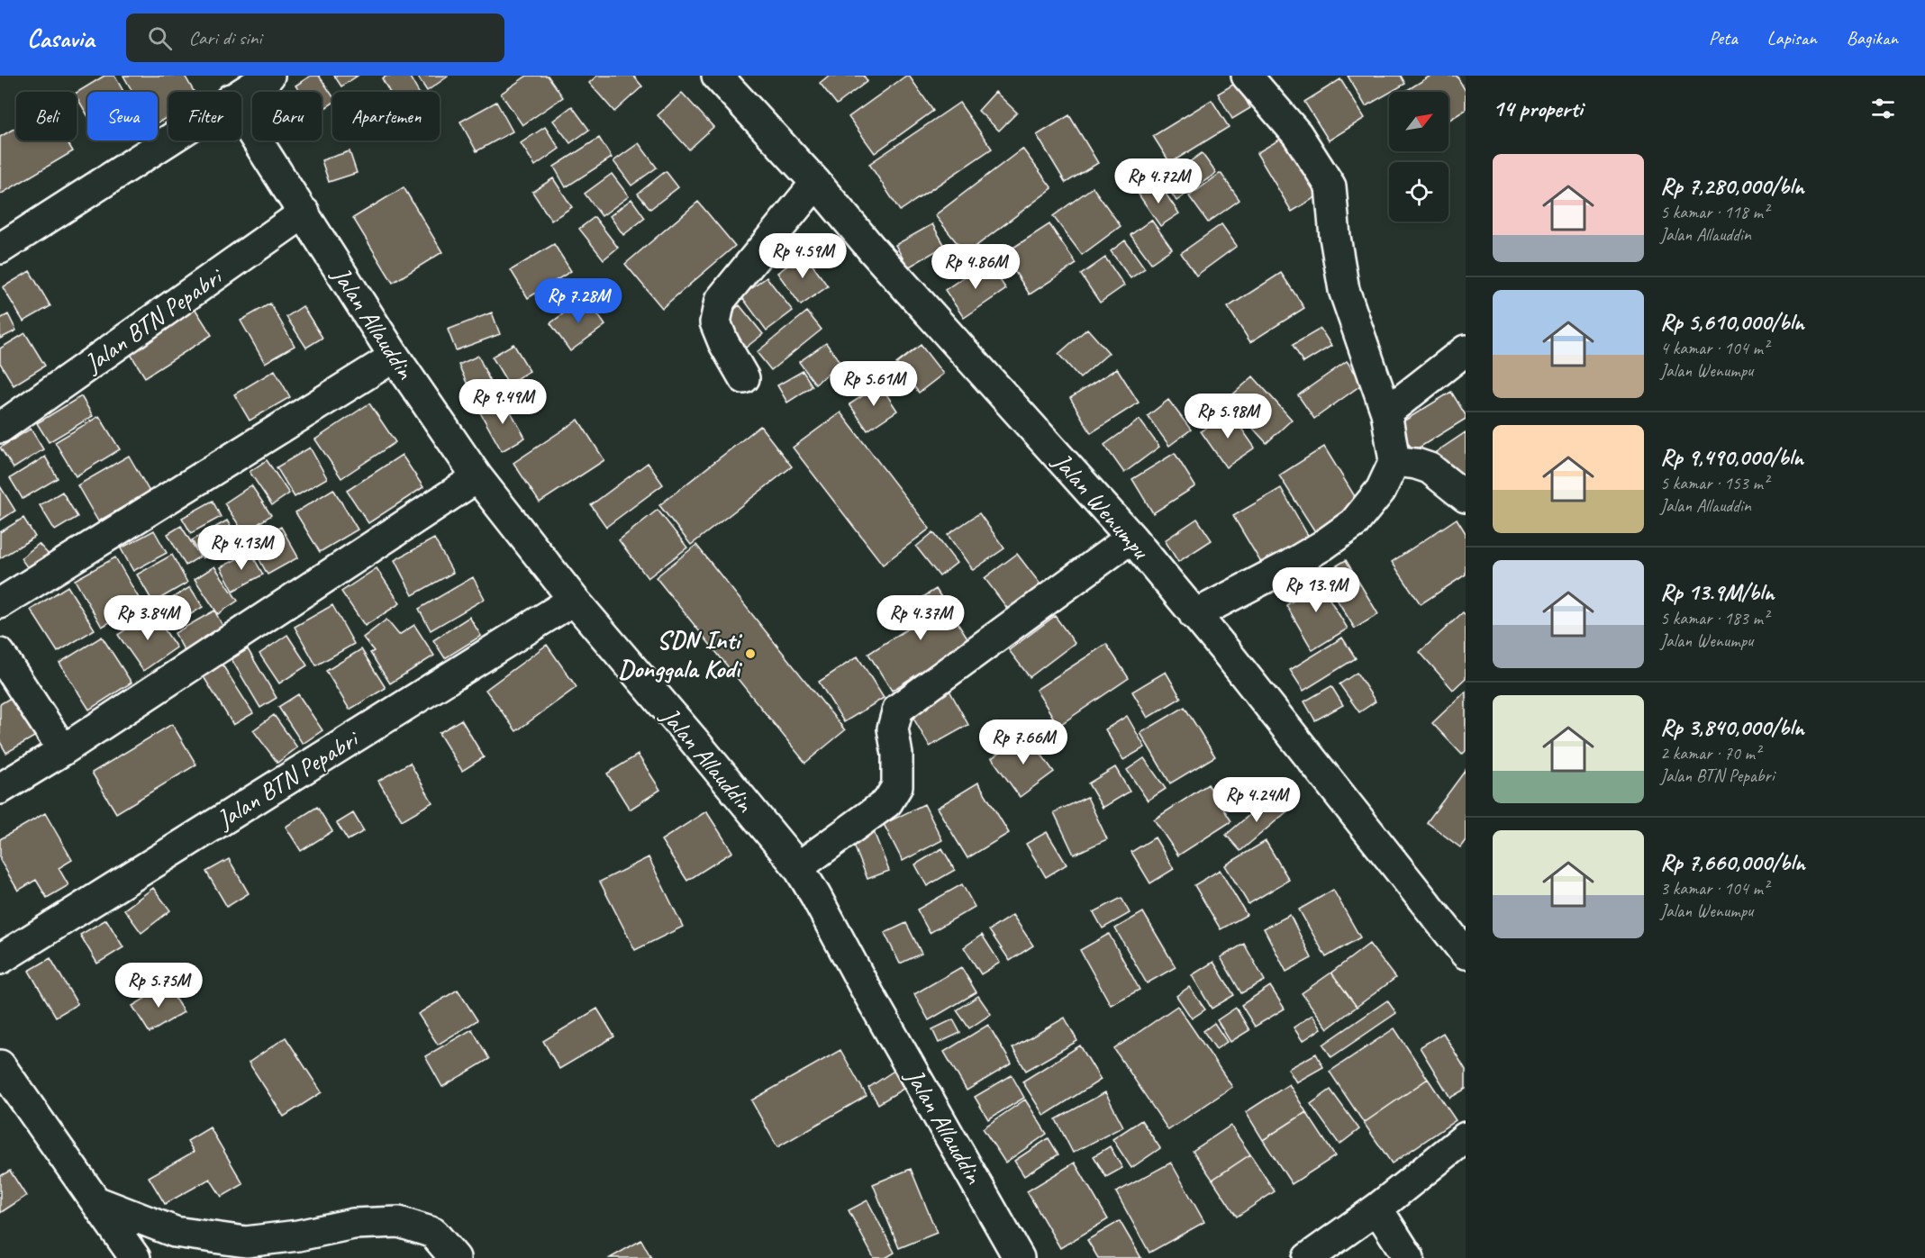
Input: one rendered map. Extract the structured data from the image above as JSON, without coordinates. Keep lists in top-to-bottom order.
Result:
{
  "streets": {
    "street": ["Jalan BTN Pepabri", "Jalan Allauddin", "Jalan Wenumpu"]
  },
  "crossings": [
    ["Jalan BTN Pepabri", "Jalan Allauddin"]
  ],
  "places": ["SDN Inti Donggala Kodi"],
  "north": "top right",
  "page": {
    "header": "Casavia",
    "search": "Cari di sini",
    "nav": ["Peta", "Lapisan", "Bagikan"],
    "heading": "14 properti",
    "chip": [
      "Beli",
      "Sewa",
      "Filter",
      "Baru",
      "Apartemen"
    ],
    "list": [
      {
        "name": "Rp 7,280,000/bln",
        "note": "5 kamar · 118 m² · Jalan Allauddin"
      },
      {
        "name": "Rp 5,610,000/bln",
        "note": "4 kamar · 104 m² · Jalan Wenumpu"
      },
      {
        "name": "Rp 9,490,000/bln",
        "note": "5 kamar · 153 m² · Jalan Allauddin"
      },
      {
        "name": "Rp 13.9M/bln",
        "note": "5 kamar · 183 m² · Jalan Wenumpu"
      },
      {
        "name": "Rp 3,840,000/bln",
        "note": "2 kamar · 70 m² · Jalan BTN Pepabri"
      },
      {
        "name": "Rp 7,660,000/bln",
        "note": "3 kamar · 104 m² · Jalan Wenumpu"
      }
    ],
    "price": [
      "Rp 4.72M",
      "Rp 4.59M",
      "Rp 4.86M",
      "Rp 7.28M",
      "Rp 5.61M",
      "Rp 9.49M",
      "Rp 5.98M",
      "Rp 4.13M",
      "Rp 13.9M",
      "Rp 3.84M",
      "Rp 4.37M",
      "Rp 7.66M",
      "Rp 4.24M",
      "Rp 5.75M"
    ]
  }
}
